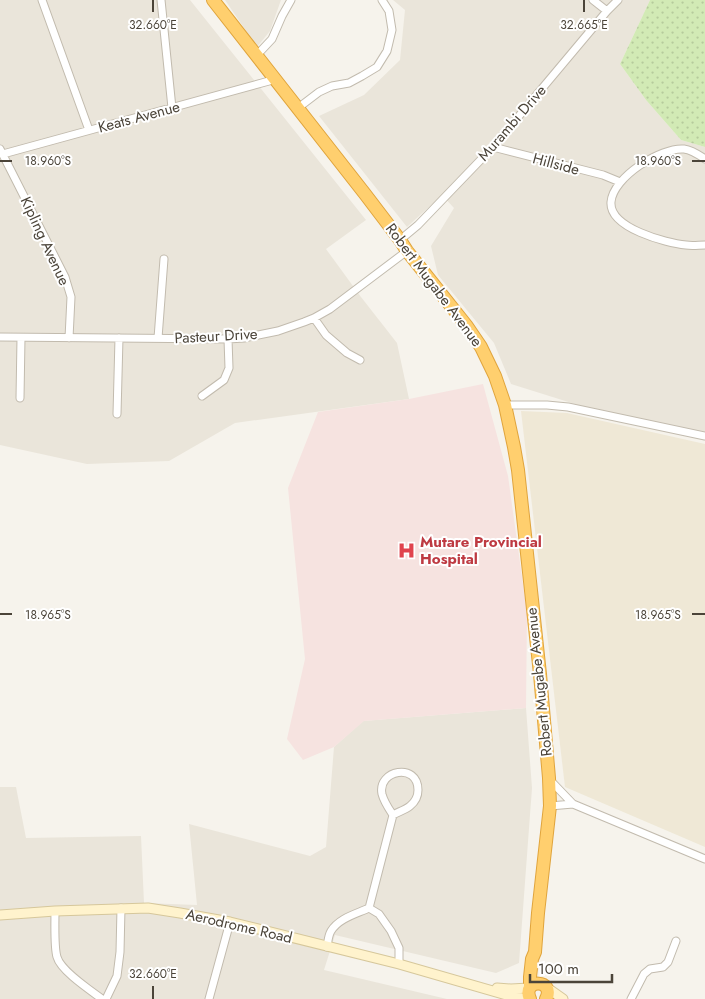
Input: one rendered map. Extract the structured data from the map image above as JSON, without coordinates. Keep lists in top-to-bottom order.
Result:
{
  "streets": {
    "highway": ["Robert Mugabe Avenue"],
    "street": [
      "Keats Avenue",
      "Murambi Drive",
      "Hillside",
      "Kipling Avenue",
      "Pasteur Drive",
      "Aerodrome Road"
    ]
  },
  "crossings": [
    ["Keats Avenue", "Kipling Avenue"],
    ["Keats Avenue", "Robert Mugabe Avenue"],
    ["Murambi Drive", "Hillside"],
    ["Murambi Drive", "Robert Mugabe Avenue"],
    ["Murambi Drive", "Pasteur Drive"],
    ["Kipling Avenue", "Pasteur Drive"],
    ["Robert Mugabe Avenue", "Pasteur Drive"],
    ["Robert Mugabe Avenue", "Aerodrome Road"]
  ],
  "places": {
    "hospital": ["Mutare Provincial Hospital"]
  },
  "scale_bar": "100 m",
  "coordinates": [
    "32.660°E",
    "32.665°E",
    "18.960°S",
    "18.965°S"
  ]
}
